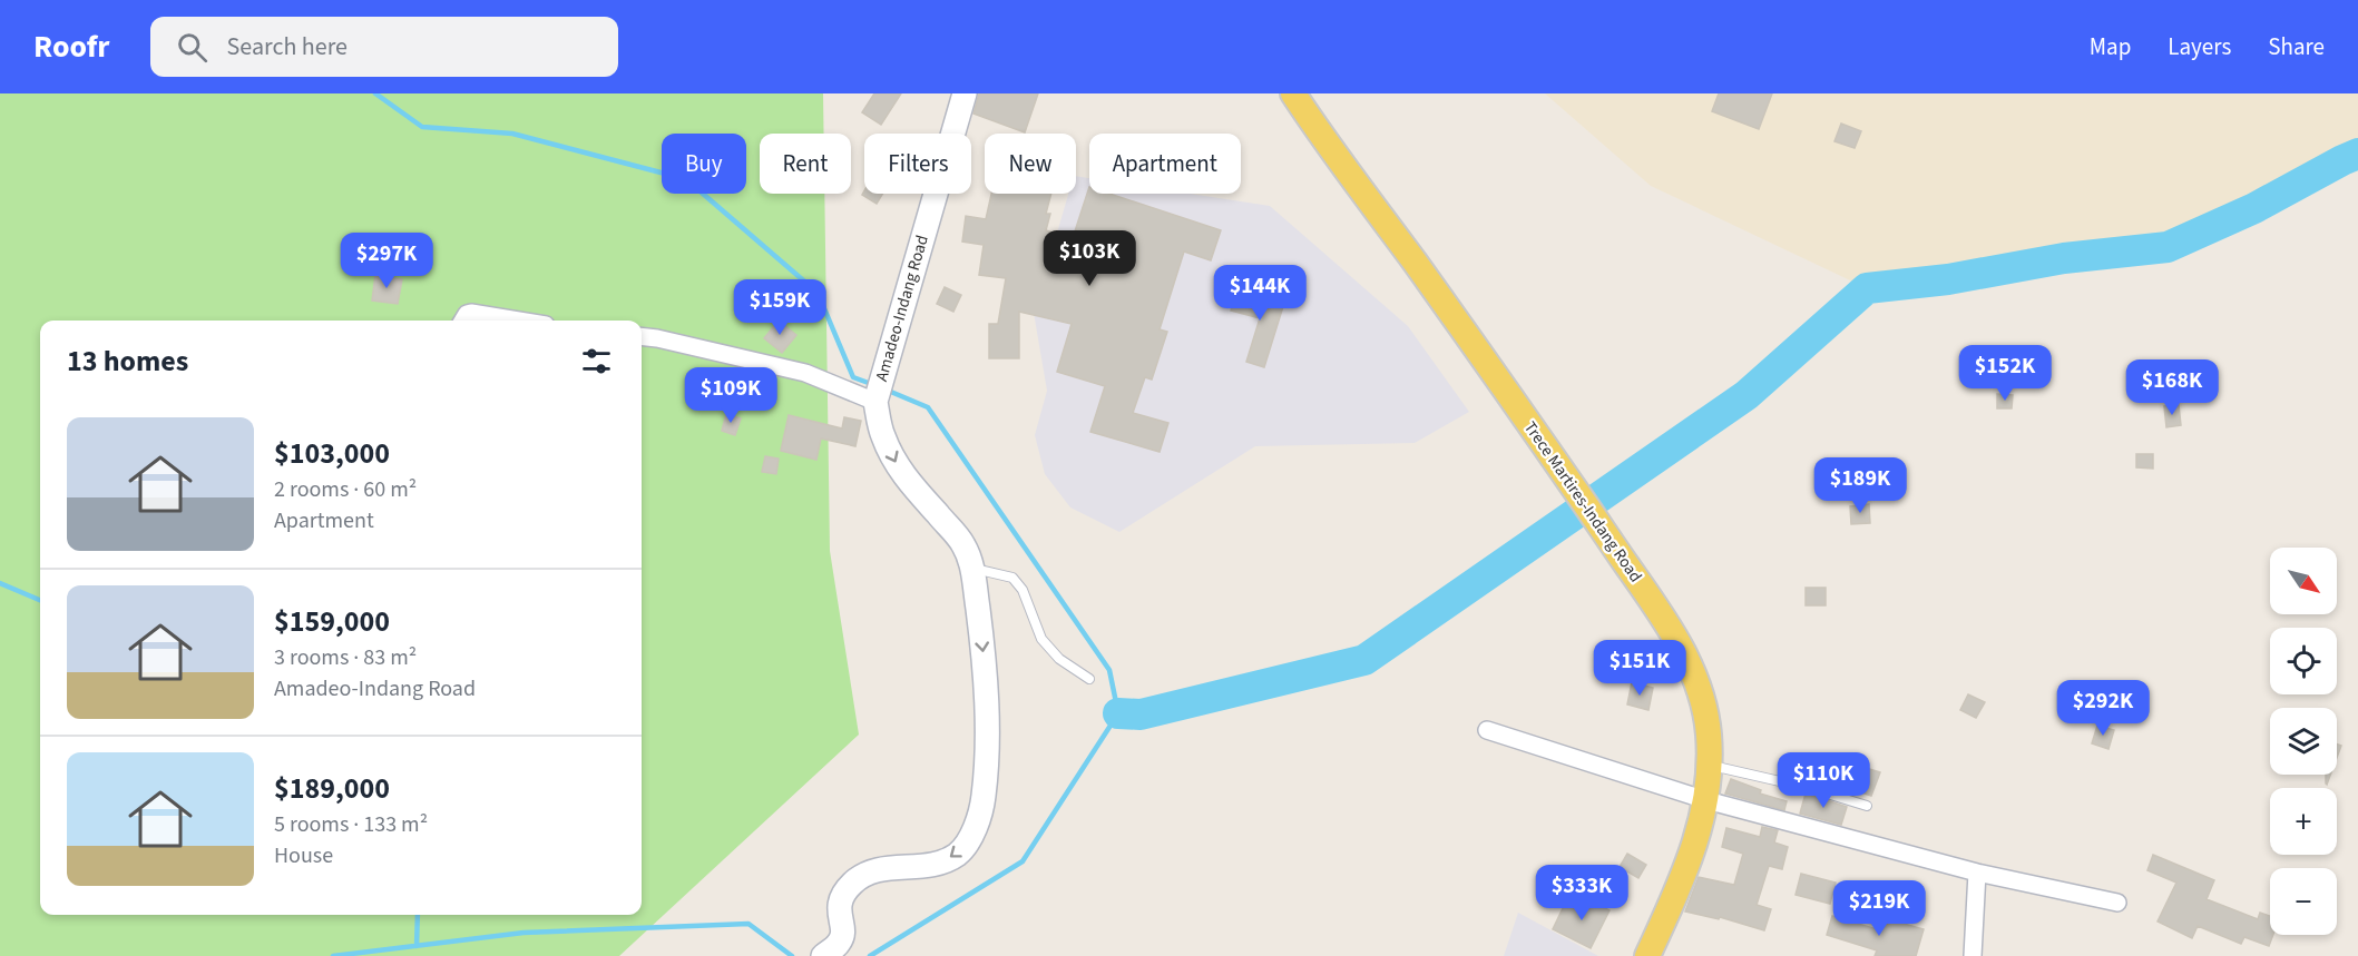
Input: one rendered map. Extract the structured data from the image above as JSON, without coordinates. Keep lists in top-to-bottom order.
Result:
{
  "streets": {
    "main road": ["Trece Martires-Indang Road"],
    "street": ["Amadeo-Indang Road"]
  },
  "one_way": ["Amadeo-Indang Road"],
  "north": "bottom right",
  "page": {
    "header": "Roofr",
    "search": "Search here",
    "nav": ["Map", "Layers", "Share"],
    "chip": [
      "Buy",
      "Rent",
      "Filters",
      "New",
      "Apartment"
    ],
    "price": [
      "$103K",
      "$297K",
      "$144K",
      "$159K",
      "$152K",
      "$168K",
      "$109K",
      "$189K",
      "$151K",
      "$292K",
      "$110K",
      "$333K",
      "$219K"
    ],
    "heading": "13 homes",
    "list": [
      {
        "name": "$103,000",
        "note": "2 rooms · 60 m² · Apartment"
      },
      {
        "name": "$159,000",
        "note": "3 rooms · 83 m² · Amadeo-Indang Road"
      },
      {
        "name": "$189,000",
        "note": "5 rooms · 133 m² · House"
      }
    ],
    "map_buttons": ["+", "−"]
  }
}
